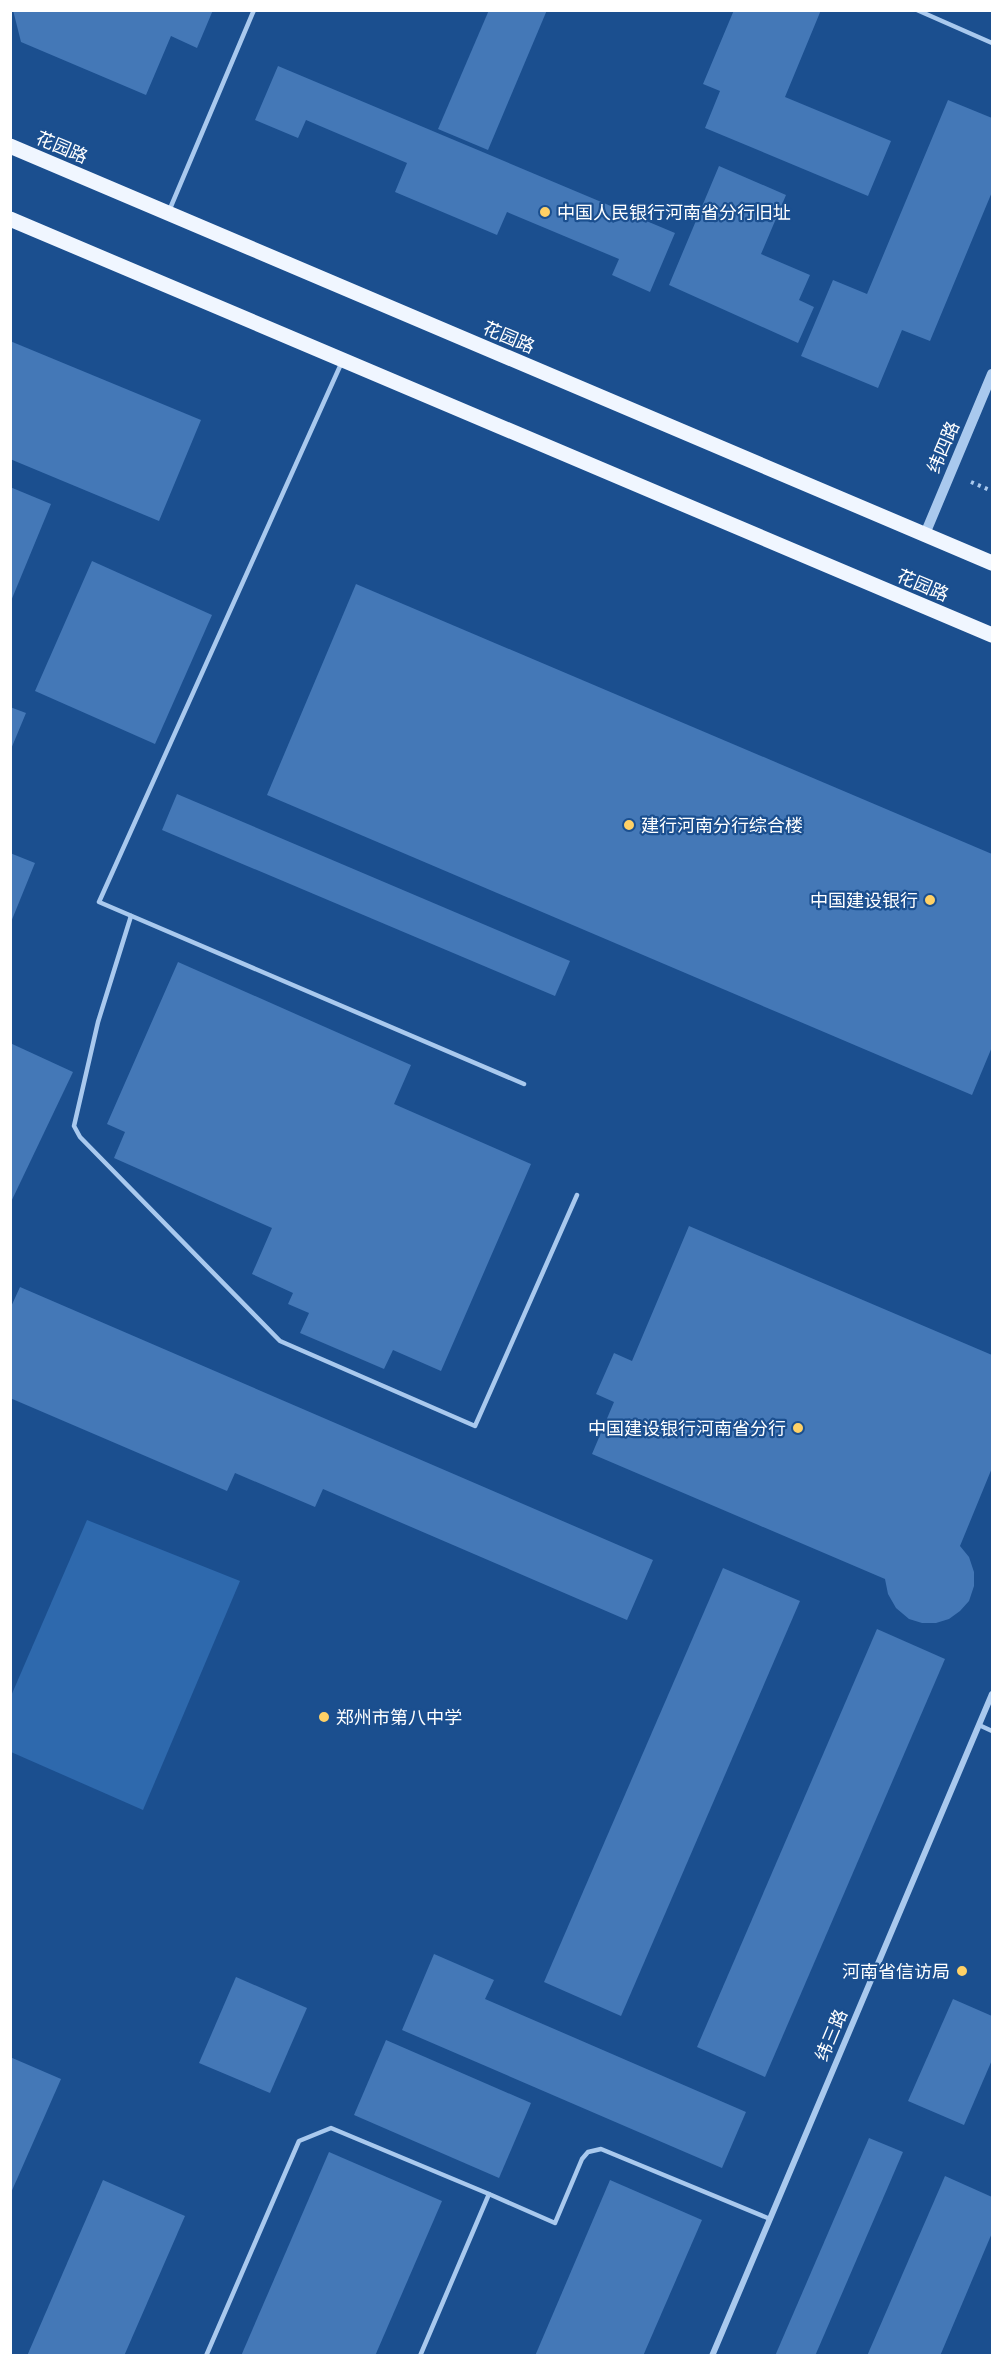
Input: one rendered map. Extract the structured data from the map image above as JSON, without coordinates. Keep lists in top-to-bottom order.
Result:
{
  "streets": {
    "main road": ["花园路"],
    "street": ["纬四路", "纬三路"]
  },
  "crossings": [
    ["花园路", "纬四路"]
  ],
  "places": [
    "中国人民银行河南省分行旧址",
    "建行河南分行综合楼",
    "中国建设银行",
    "中国建设银行河南省分行",
    "郑州市第八中学",
    "河南省信访局"
  ]
}
